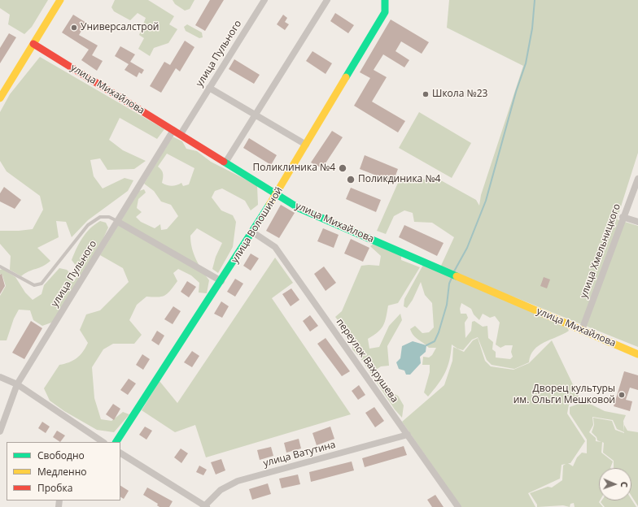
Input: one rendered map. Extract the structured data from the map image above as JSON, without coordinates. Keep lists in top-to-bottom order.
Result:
{
  "streets": {
    "street": [
      "улица Пульного",
      "улица Михайлова",
      "улица Волошиной",
      "улица Хмельницкого",
      "переулок Вахрушева",
      "улица Ватутина"
    ]
  },
  "crossings": [
    ["улица Пульного", "улица Михайлова"],
    ["улица Михайлова", "улица Волошиной"],
    ["улица Михайлова", "улица Хмельницкого"],
    ["улица Волошиной", "переулок Вахрушева"],
    ["переулок Вахрушева", "улица Ватутина"]
  ],
  "places": [
    "Универсалстрой",
    "Школа №23",
    "Поликлиника №4",
    "Поликдиника №4",
    "Дворец культуры им. Ольги Мешковой"
  ],
  "legend": ["Свободно", "Медленно", "Пробка"],
  "north": "right"
}
